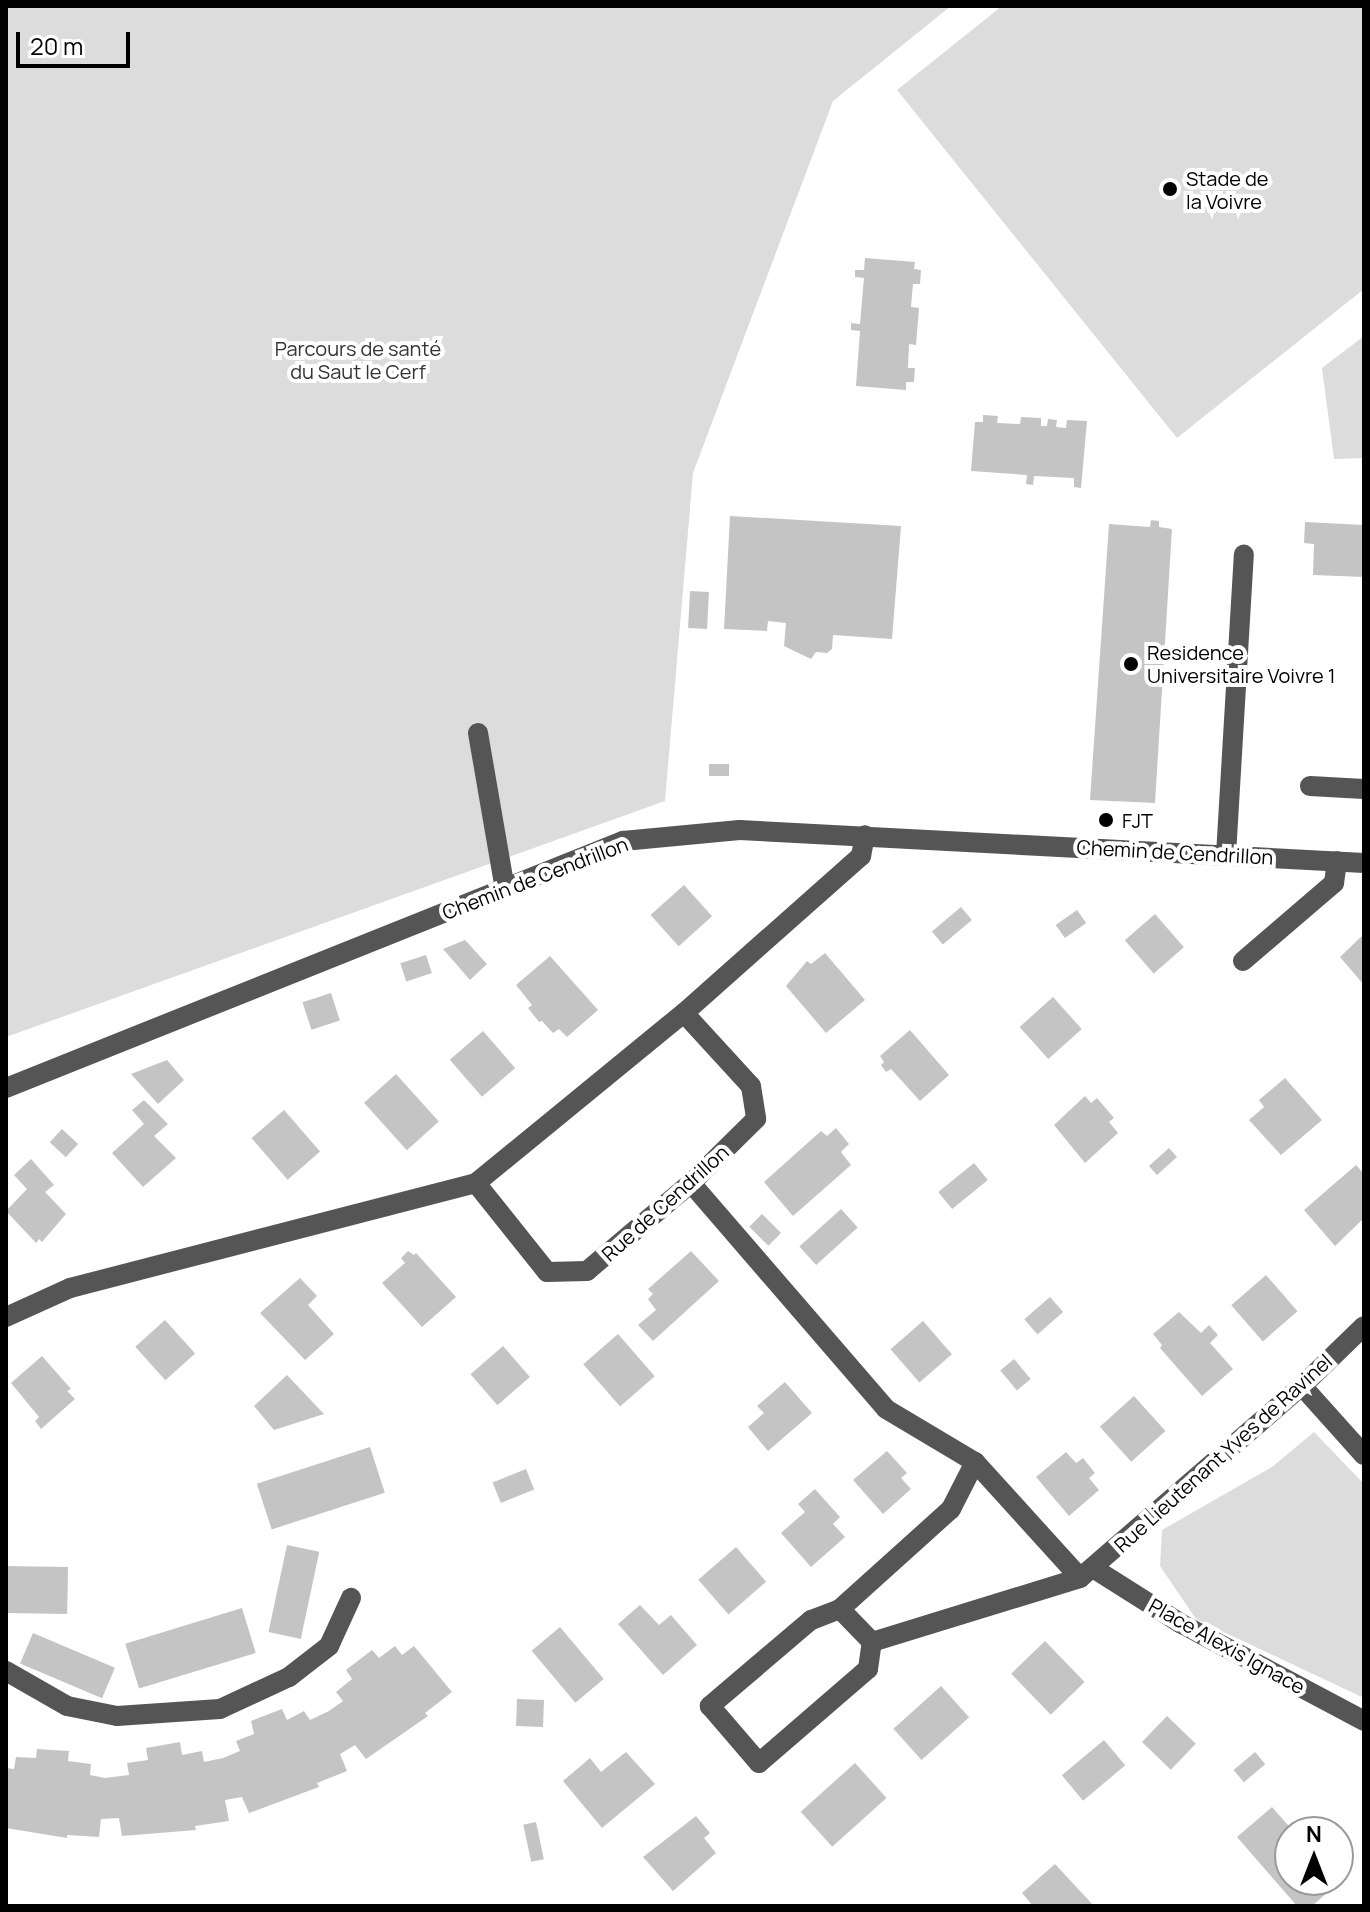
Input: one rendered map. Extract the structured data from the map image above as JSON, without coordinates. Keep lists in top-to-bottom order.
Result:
{
  "streets": {
    "street": [
      "Chemin de Cendrillon",
      "Rue de Cendrillon",
      "Rue Lieutenant Yves de Ravinel",
      "Place Alexis Ignace"
    ]
  },
  "crossings": [
    ["Rue Lieutenant Yves de Ravinel", "Place Alexis Ignace"]
  ],
  "parks": ["Parcours de santé du Saut le Cerf"],
  "places": ["Stade de la Voivre", "Residence Universitaire Voivre 1", "FJT"],
  "scale_bar": "20 m",
  "north": "top"
}
